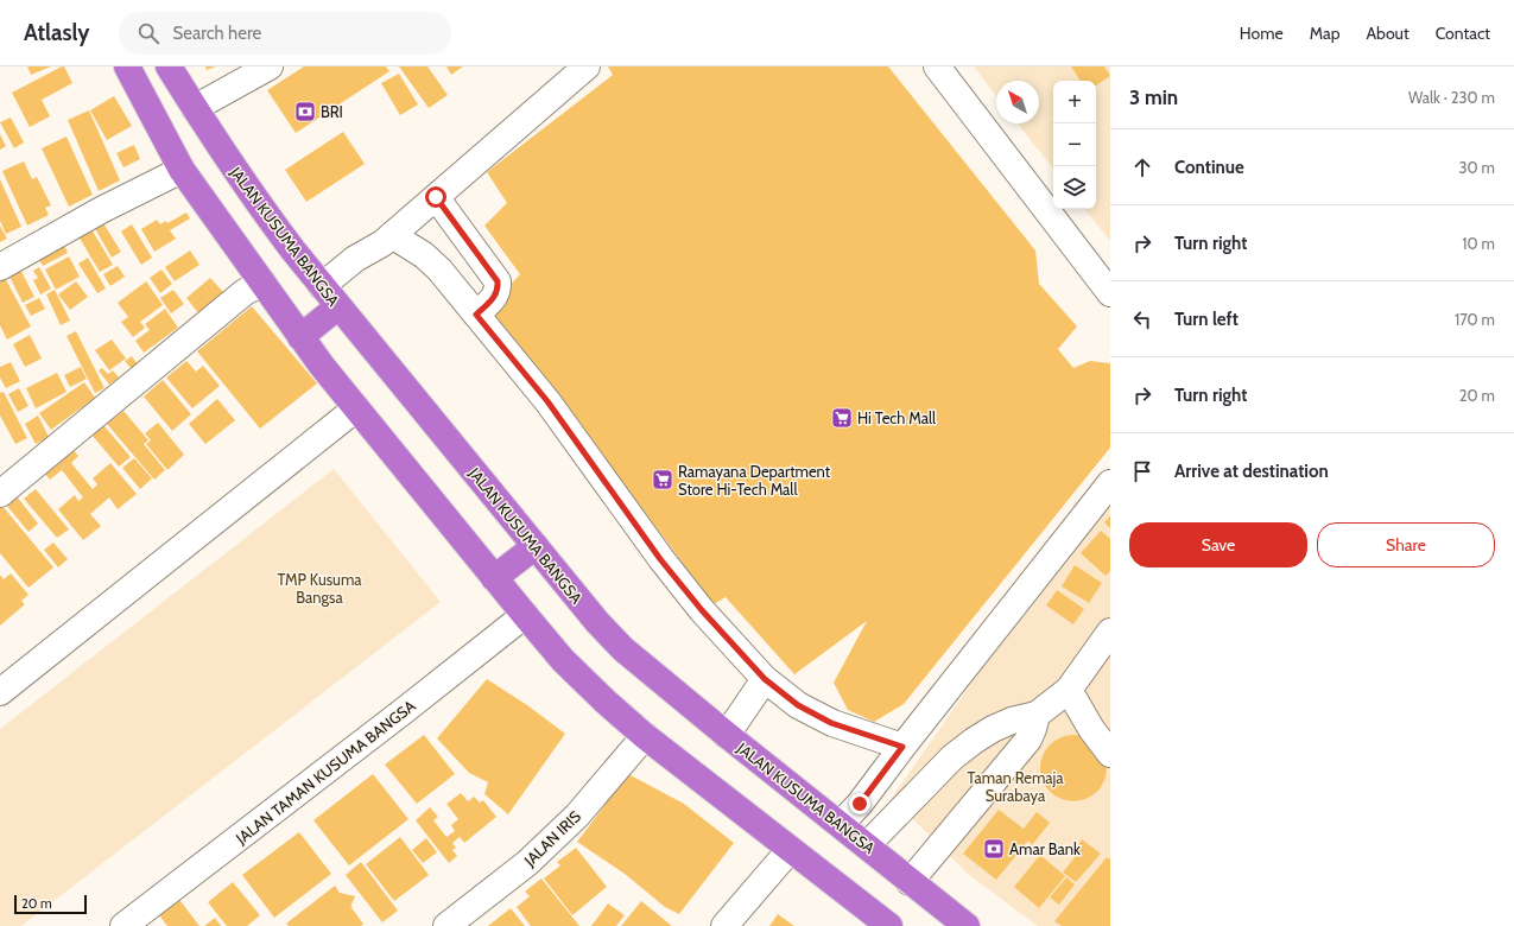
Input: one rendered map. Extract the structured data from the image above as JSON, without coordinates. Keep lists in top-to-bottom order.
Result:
{
  "streets": {
    "highway": ["JALAN KUSUMA BANGSA"],
    "street": ["JALAN TAMAN KUSUMA BANGSA", "JALAN IRIS"]
  },
  "parks": ["TMP Kusuma Bangsa", "Taman Remaja Surabaya"],
  "places": {
    "bank": ["BRI", "Amar Bank"],
    "supermarket": ["Hi Tech Mall", "Ramayana Department Store Hi-Tech Mall"]
  },
  "scale_bar": "20 m",
  "north": "top left",
  "page": {
    "header": "Atlasly",
    "search": "Search here",
    "nav": [
      "Home",
      "Map",
      "About",
      "Contact"
    ],
    "heading": ["3 min", "Walk · 230 m"],
    "map_buttons": ["+", "−"],
    "list": [
      ["Continue", "30 m"],
      ["Turn right", "10 m"],
      ["Turn left", "170 m"],
      ["Turn right", "20 m"],
      "Arrive at destination"
    ],
    "buttons": ["Save", "Share"],
    "scale": "20 m"
  }
}
